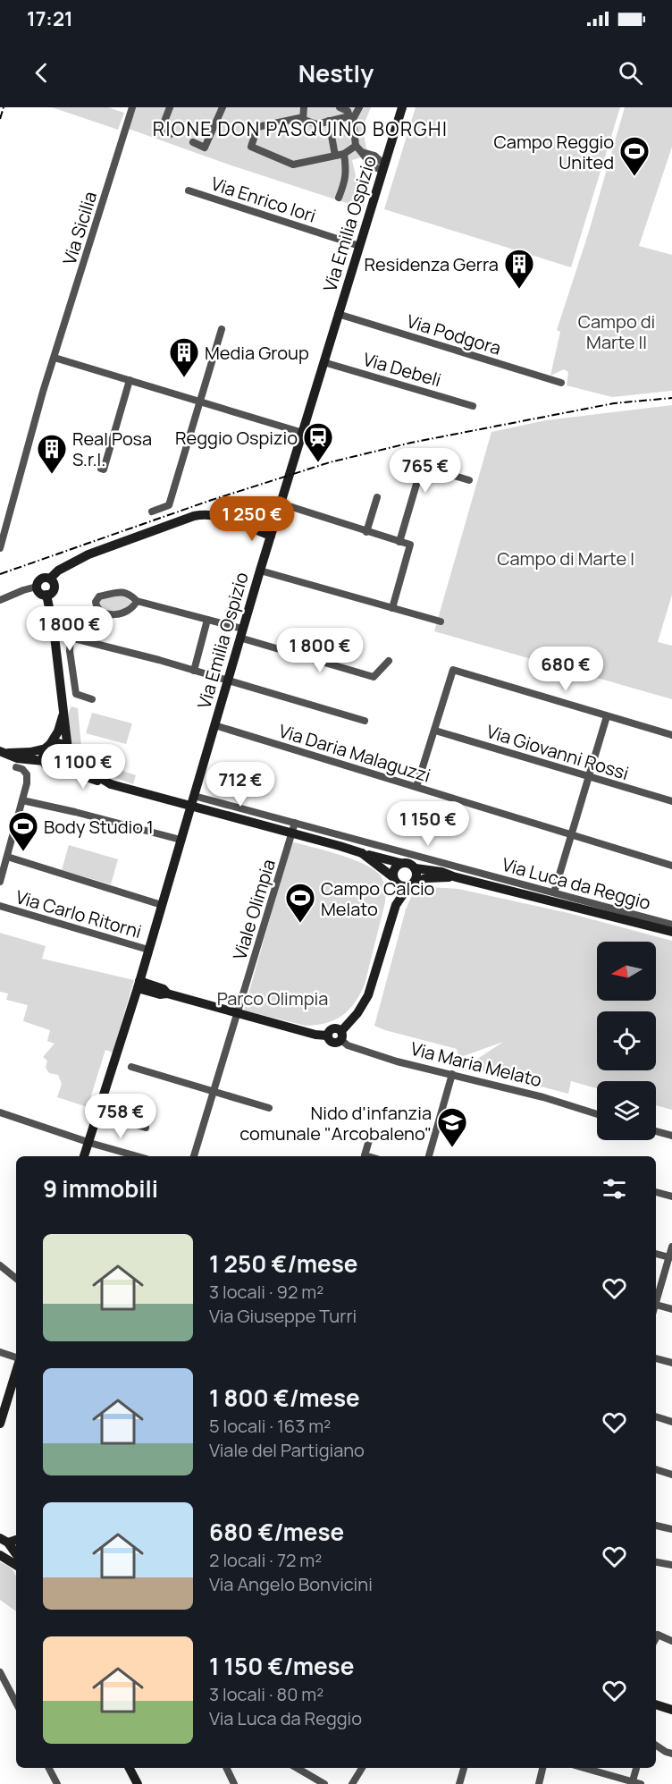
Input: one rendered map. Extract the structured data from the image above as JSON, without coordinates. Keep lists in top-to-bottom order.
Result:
{
  "streets": {
    "main road": ["Via Emilia Ospizio"],
    "street": [
      "Via Enrico Iori",
      "Via Sicilia",
      "Via Podgora",
      "Via Debeli",
      "Via Giovanni Rossi",
      "Via Daria Malaguzzi",
      "Via Luca da Reggio",
      "Viale Olimpia",
      "Via Carlo Ritorni",
      "Via Maria Melato"
    ]
  },
  "crossings": [
    ["Via Enrico Iori", "Via Emilia Ospizio"],
    ["Via Emilia Ospizio", "Via Podgora"],
    ["Via Emilia Ospizio", "Via Debeli"],
    ["Via Emilia Ospizio", "Via Daria Malaguzzi"],
    ["Via Emilia Ospizio", "Via Luca da Reggio"],
    ["Via Emilia Ospizio", "Via Carlo Ritorni"],
    ["Via Luca da Reggio", "Viale Olimpia"]
  ],
  "districts": ["RIONE DON PASQUINO BORGHI"],
  "parks": ["Campo di Marte II", "Campo di Marte I", "Parco Olimpia"],
  "places": {
    "sports": ["Campo Reggio United", "Body Studio 1", "Campo Calcio Melato"],
    "building": ["Residenza Gerra", "Media Group", "Real Posa S.r.l."],
    "station": ["Reggio Ospizio"],
    "school or university": ["Nido d'infanzia comunale \"Arcobaleno\""]
  },
  "north": "left",
  "page": {
    "status": "17:21",
    "header": "Nestly",
    "price": [
      "765 €",
      "1 250 €",
      "1 800 €",
      "1 800 €",
      "680 €",
      "1 100 €",
      "712 €",
      "1 150 €",
      "758 €"
    ],
    "heading": "9 immobili",
    "list": [
      {
        "name": "1 250 €/mese",
        "note": "3 locali · 92 m² · Via Giuseppe Turri"
      },
      {
        "name": "1 800 €/mese",
        "note": "5 locali · 163 m² · Viale del Partigiano"
      },
      {
        "name": "680 €/mese",
        "note": "2 locali · 72 m² · Via Angelo Bonvicini"
      },
      {
        "name": "1 150 €/mese",
        "note": "3 locali · 80 m² · Via Luca da Reggio"
      }
    ]
  }
}
